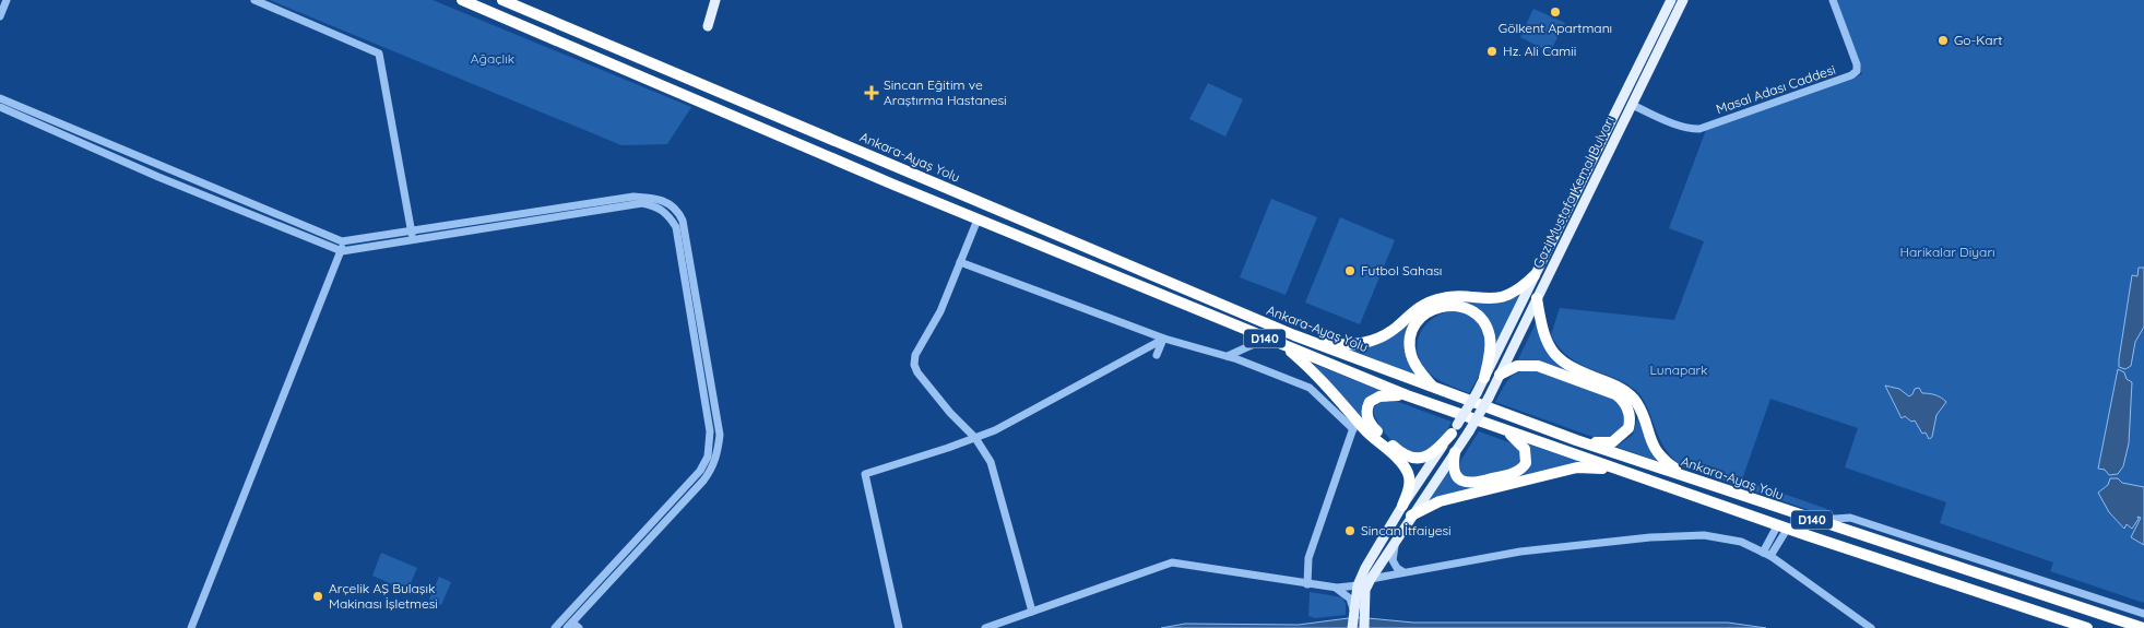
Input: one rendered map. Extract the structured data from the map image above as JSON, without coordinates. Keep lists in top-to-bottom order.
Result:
{
  "streets": {
    "highway": ["Ankara-Ayaş Yolu", "D140"],
    "main road": ["Gazi Mustafa Kemal Bulvarı"],
    "street": ["Masal Adası Caddesi"]
  },
  "crossings": [
    ["Masal Adası Caddesi", "Gazi Mustafa Kemal Bulvarı"]
  ],
  "parks": ["Ağaçlık", "Harikalar Diyarı", "Lunapark"],
  "places": {
    "other": [
      "Gölkent Apartmanı",
      "Go-Kart",
      "Hz. Ali Camii",
      "Futbol Sahası",
      "Sincan İtfaiyesi",
      "Arçelik AŞ Bulaşık Makinası İşletmesi"
    ],
    "health": ["Sincan Eğitim ve Araştırma Hastanesi"]
  }
}
